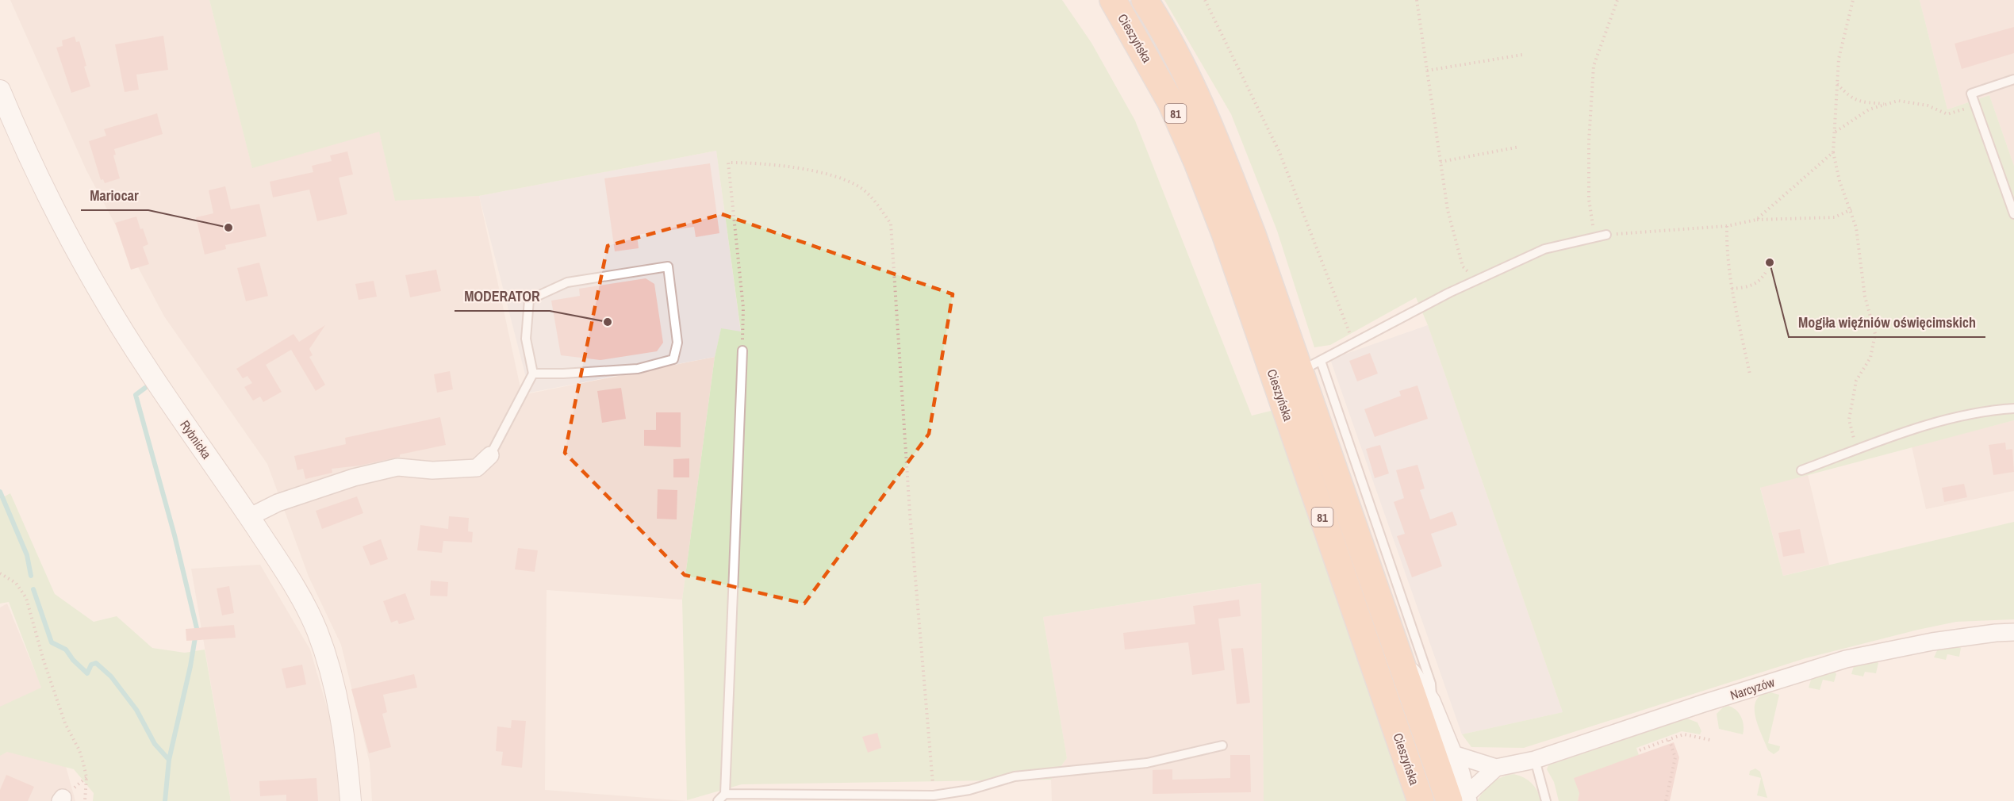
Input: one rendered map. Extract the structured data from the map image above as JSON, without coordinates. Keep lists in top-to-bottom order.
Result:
{
  "streets": {
    "main road": ["Cieszyńska", "81"],
    "street": ["Rybnicka", "Narcyzów"]
  },
  "places": ["Mariocar", "Mogiła więźniów oświęcimskich", "MODERATOR"]
}
